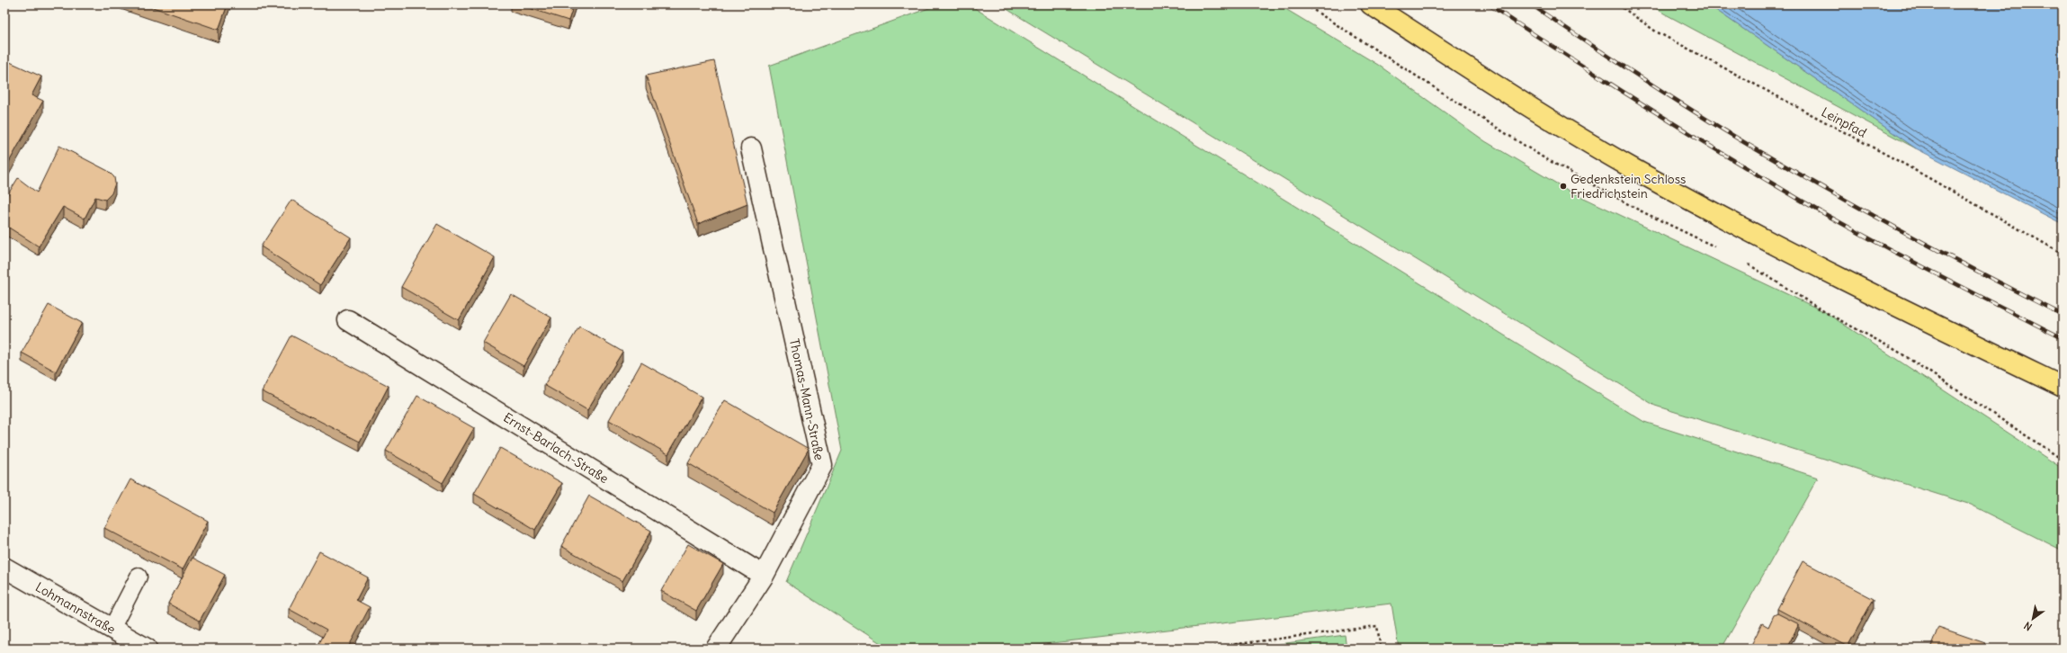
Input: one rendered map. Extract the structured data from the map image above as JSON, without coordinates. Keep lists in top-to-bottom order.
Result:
{
  "streets": {
    "street": ["Thomas-Mann-Straße", "Ernst-Barlach-Straße", "Lohmannstraße"],
    "path": ["Leinpfad"]
  },
  "crossings": [
    ["Thomas-Mann-Straße", "Ernst-Barlach-Straße"]
  ],
  "places": ["Gedenkstein Schloss Friedrichstein"],
  "north": "bottom left"
}
